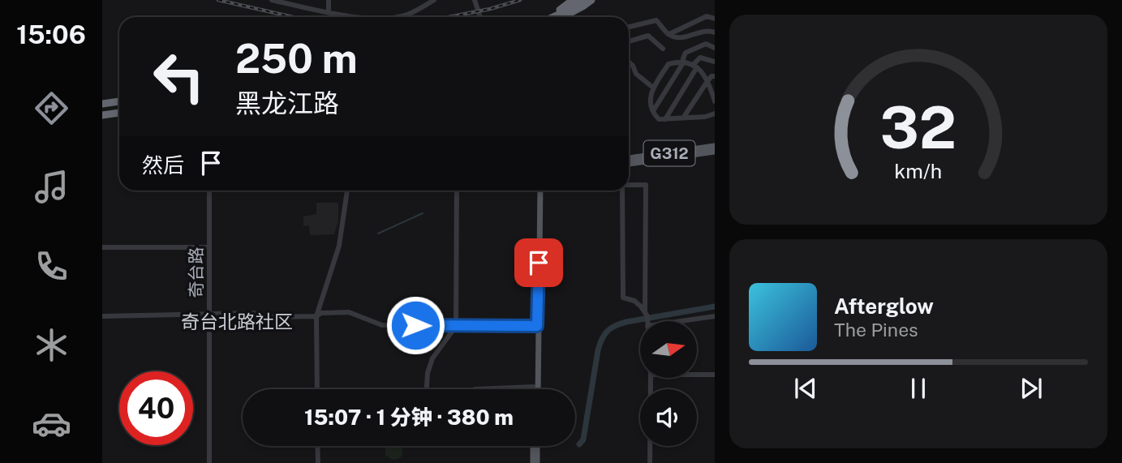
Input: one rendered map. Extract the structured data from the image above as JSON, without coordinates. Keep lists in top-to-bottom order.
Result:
{
  "streets": {
    "main road": ["G312"],
    "street": ["奇台路"]
  },
  "districts": ["奇台北路社区"],
  "north": "right",
  "page": {
    "tabs": "15:06",
    "turn": ["250 m", "黑龙江路"],
    "then": "然后",
    "song": ["Afterglow", "The Pines"],
    "limit": "40",
    "trip": "15:07 · 1 分钟 · 380 m",
    "gauge": ["32", "km/h"]
  }
}
